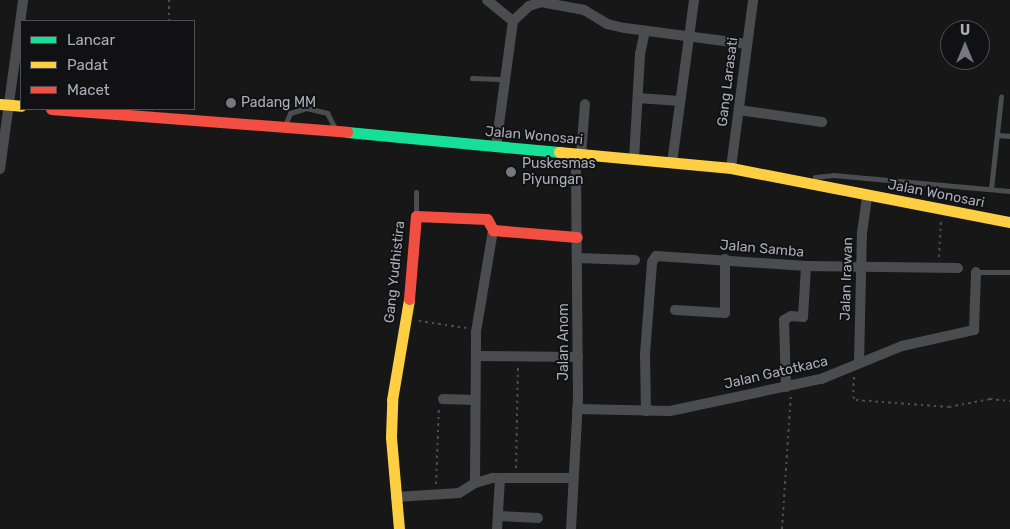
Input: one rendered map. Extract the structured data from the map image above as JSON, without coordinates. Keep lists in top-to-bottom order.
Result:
{
  "streets": {
    "main road": ["Jalan Wonosari", "Gang Yudhistira"],
    "street": [
      "Gang Larasati",
      "Jalan Samba",
      "Jalan Irawan",
      "Jalan Anom",
      "Jalan Gatotkaca"
    ]
  },
  "crossings": [
    ["Gang Larasati", "Jalan Wonosari"],
    ["Jalan Wonosari", "Jalan Irawan"],
    ["Jalan Wonosari", "Jalan Anom"],
    ["Jalan Samba", "Jalan Irawan"],
    ["Jalan Samba", "Jalan Gatotkaca"],
    ["Gang Yudhistira", "Jalan Anom"],
    ["Jalan Irawan", "Jalan Gatotkaca"],
    ["Jalan Anom", "Jalan Gatotkaca"]
  ],
  "places": ["Padang MM", "Puskesmas Piyungan"],
  "legend": ["Lancar", "Padat", "Macet"],
  "north": "top"
}
